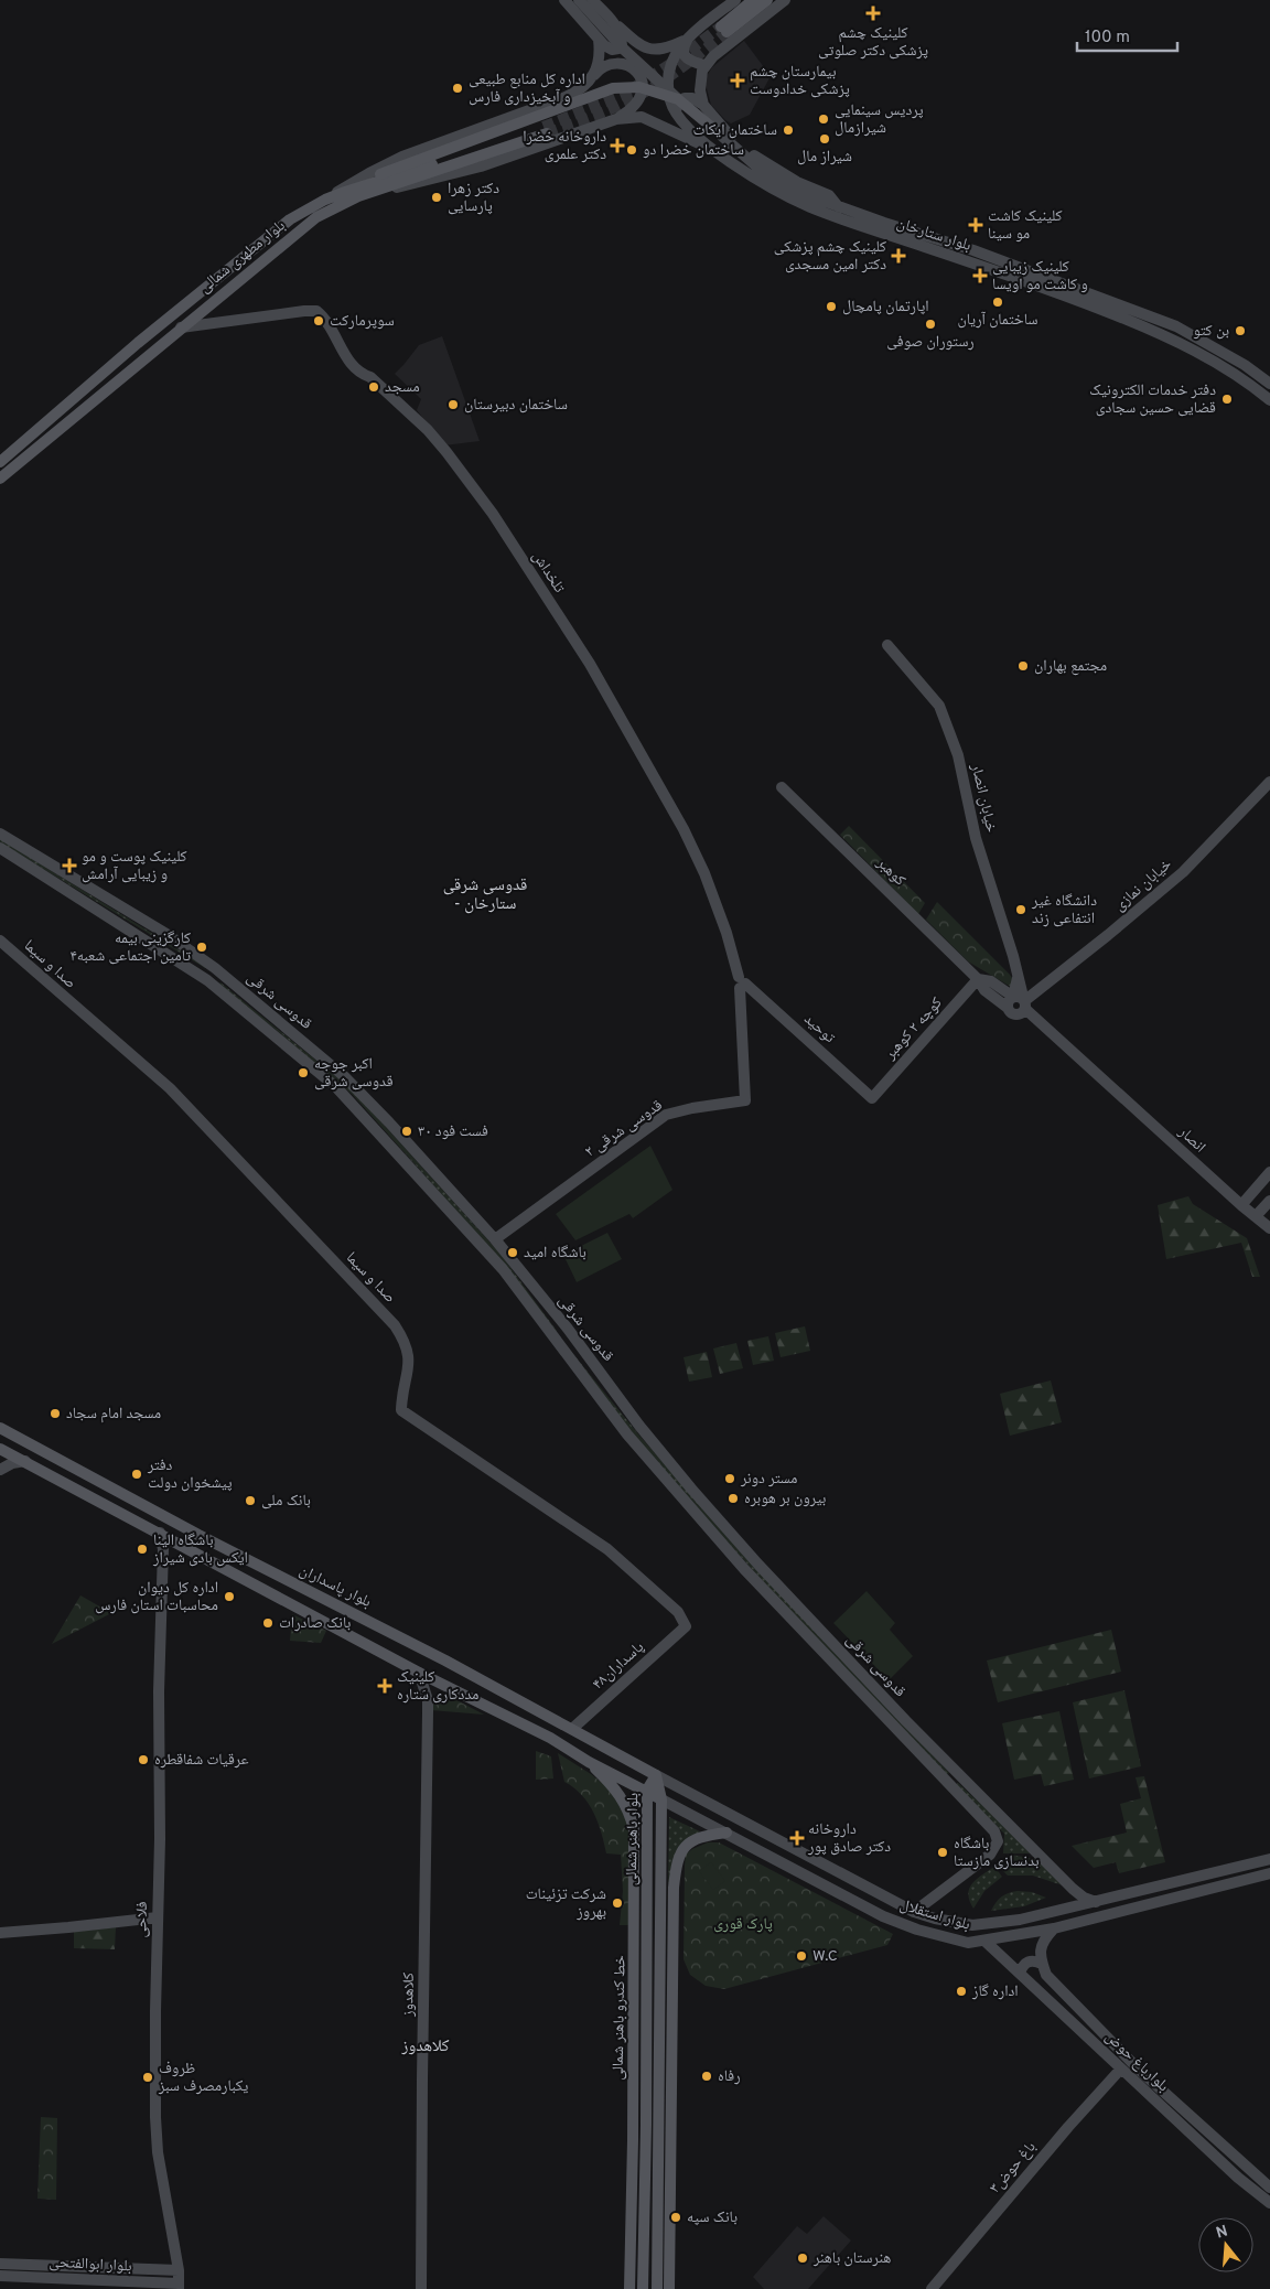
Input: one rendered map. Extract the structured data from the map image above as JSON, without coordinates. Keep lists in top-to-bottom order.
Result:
{
  "streets": {
    "main road": [
      "بلوار ستارخان",
      "بلوار مطهرى شمالى",
      "تلخداش",
      "خیابان انصار",
      "کوهبر",
      "خیابان نمازی",
      "صدا و سیما",
      "قدوسی شرقی",
      "توحید",
      "کوچه ۲ کوهبر",
      "قدوسی شرقی ۲",
      "انصار",
      "بلوار پاسداران",
      "پاسداران۴۸",
      "بلوار باهنر شمالی",
      "بلوار استقلال",
      "فلاحی",
      "کلاهدوز",
      "خط کندرو باهنر شمالی",
      "بلوارباغ حوض",
      "باغ حوض۳",
      "بلوار ابوالفتحی"
    ]
  },
  "crossings": [
    ["تلخداش", "توحید"],
    ["تلخداش", "قدوسی شرقی ۲"],
    ["خیابان انصار", "کوهبر"],
    ["خیابان انصار", "خیابان نمازی"],
    ["خیابان انصار", "انصار"],
    ["کوهبر", "خیابان نمازی"],
    ["کوهبر", "کوچه ۲ کوهبر"],
    ["کوهبر", "انصار"],
    ["خیابان نمازی", "انصار"],
    ["صدا و سیما", "پاسداران۴۸"],
    ["قدوسی شرقی", "قدوسی شرقی ۲"],
    ["قدوسی شرقی", "بلوار استقلال"],
    ["توحید", "کوچه ۲ کوهبر"],
    ["توحید", "قدوسی شرقی ۲"],
    ["بلوار پاسداران", "پاسداران۴۸"],
    ["بلوار پاسداران", "بلوار باهنر شمالی"],
    ["بلوار پاسداران", "بلوار استقلال"],
    ["بلوار باهنر شمالی", "بلوار استقلال"],
    ["بلوار استقلال", "بلوارباغ حوض"],
    ["فلاحی", "بلوار ابوالفتحی"],
    ["بلوارباغ حوض", "باغ حوض۳"]
  ],
  "districts": ["قدوسی شرقی - ستارخان", "کلاهدوز"],
  "parks": ["پارک قوری"],
  "places": {
    "health": [
      "کلینیک چشم پزشکی دکتر صلوتی",
      "بیمارستان چشم پزشکی خدادوست",
      "داروخانه خضرا دکتر علمری",
      "کلینیک کاشت مو سینا",
      "کلینیک چشم پزشکی دکتر امین مسجدی",
      "کلینیک زیبایی و کاشت مو اویسا",
      "کلینیک پوست و مو و زیبایی آرامش",
      "کلینیک مددکاری سَتاره",
      "داروخانه دکتر صادق پور"
    ],
    "other": [
      "اداره کل منابع طبیعى و آبخیزدارى فارس",
      "پردیس سینمایی شیرازمال",
      "ساختمان ایکات",
      "شیراز مال",
      "ساختمان خضرا دو",
      "دکتر زهرا پارسایی",
      "ساختمان آریان",
      "اپارتمان پامچال",
      "سوپرمارکت",
      "رستوران صوفی",
      "بن کتو",
      "مسجد",
      "دفتر خدمات الکترونیک قضایی حسین سجادی",
      "ساختمان دبیرستان",
      "مجتمع بهاران",
      "دانشگاه غیر انتفاعی زند",
      "کارگزینی بیمه تامین اجتماعی شعبه۴",
      "اکبر جوجه قدوسی شرقی",
      "فست فود ۳۰",
      "باشگاه امید",
      "مسجد امام سجاد",
      "دفتر پیشخوان دولت",
      "مستر دونر",
      "بیرون بر هوبره",
      "بانک ملی",
      "باشگاه الینا ایکس بادی شیراز",
      "اداره کل دیوان محاسبات استان فارس",
      "بانک صادرات",
      "عرقیات شفاقطره",
      "باشگاه بدنسازی مازستا",
      "شرکت تزئینات بهروز",
      "W.C",
      "اداره گاز",
      "رفاه",
      "ظروف یکبارمصرف سبز",
      "بانک سپه",
      "هنرستان باهنر"
    ]
  },
  "scale_bar": "100 m",
  "north": "top"
}
